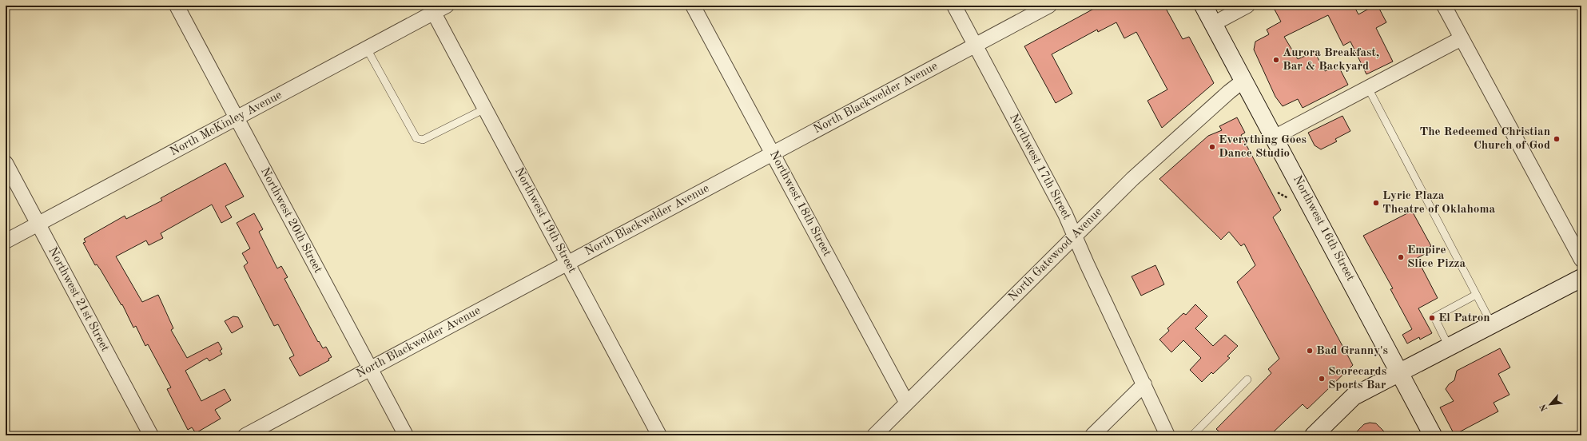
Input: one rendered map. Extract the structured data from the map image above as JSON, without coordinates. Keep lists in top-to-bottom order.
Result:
{
  "streets": {
    "street": [
      "North Blackwelder Avenue",
      "North McKinley Avenue",
      "Northwest 17th Street",
      "Northwest 18th Street",
      "Northwest 20th Street",
      "Northwest 19th Street",
      "Northwest 16th Street",
      "North Gatewood Avenue",
      "Northwest 21st Street"
    ]
  },
  "crossings": [
    ["North Blackwelder Avenue", "Northwest 17th Street"],
    ["North Blackwelder Avenue", "Northwest 18th Street"],
    ["North Blackwelder Avenue", "Northwest 20th Street"],
    ["North Blackwelder Avenue", "Northwest 19th Street"],
    ["North McKinley Avenue", "Northwest 20th Street"],
    ["North McKinley Avenue", "Northwest 19th Street"],
    ["North McKinley Avenue", "Northwest 21st Street"],
    ["Northwest 17th Street", "North Gatewood Avenue"],
    ["Northwest 18th Street", "North Gatewood Avenue"],
    ["Northwest 16th Street", "North Gatewood Avenue"]
  ],
  "places": [
    "Aurora Breakfast, Bar & Backyard",
    "The Redeemed Christian Church of God",
    "Everything Goes Dance Studio",
    "Lyric Plaza Theatre of Oklahoma",
    "Empire Slice Pizza",
    "El Patron",
    "Bad Granny's",
    "Scorecards Sports Bar"
  ],
  "north": "bottom left"
}
